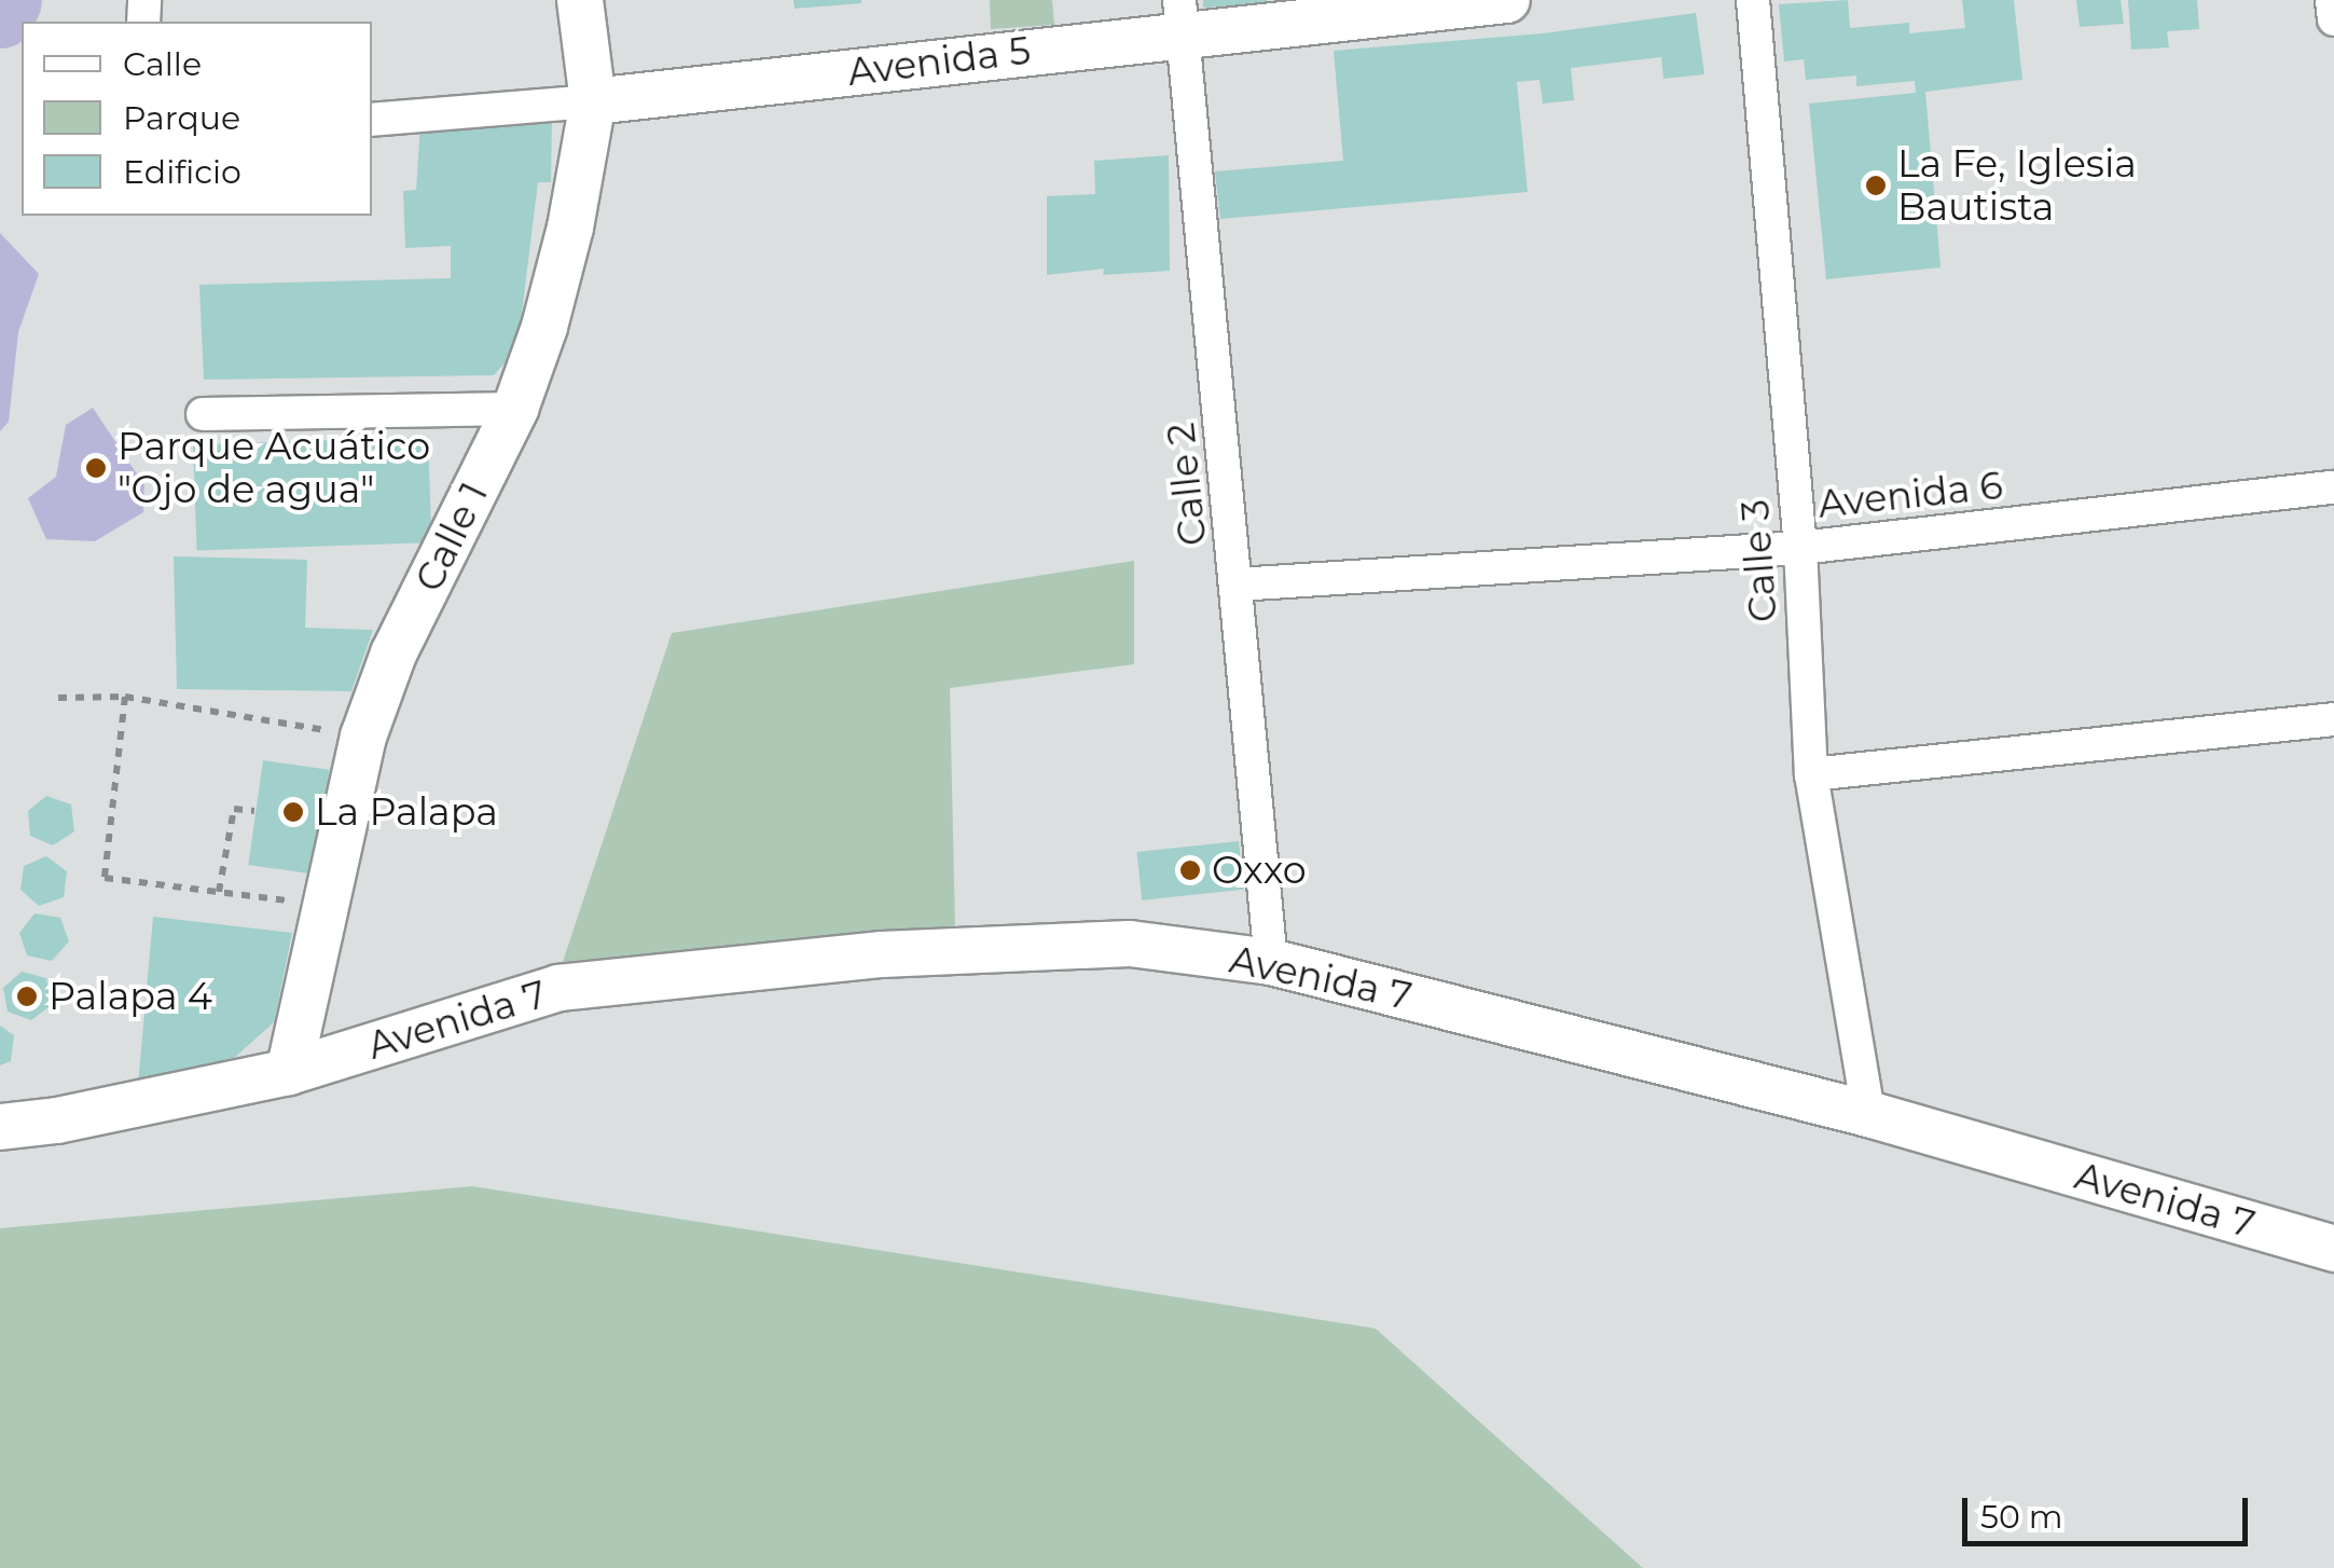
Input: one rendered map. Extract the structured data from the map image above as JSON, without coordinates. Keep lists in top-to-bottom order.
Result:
{
  "streets": {
    "street": [
      "Avenida 5",
      "Calle 2",
      "Avenida 6",
      "Calle 1",
      "Calle 3",
      "Avenida 7"
    ]
  },
  "crossings": [
    ["Avenida 5", "Calle 2"],
    ["Avenida 5", "Calle 1"],
    ["Calle 2", "Avenida 6"],
    ["Calle 2", "Avenida 7"],
    ["Avenida 6", "Calle 3"],
    ["Calle 1", "Avenida 7"],
    ["Calle 3", "Avenida 7"]
  ],
  "places": [
    "La Fe, Iglesia Bautista",
    "Parque Acuático \"Ojo de agua\"",
    "La Palapa",
    "Oxxo",
    "Palapa 4"
  ],
  "legend": ["Calle", "Parque", "Edificio"],
  "scale_bar": "50 m"
}
